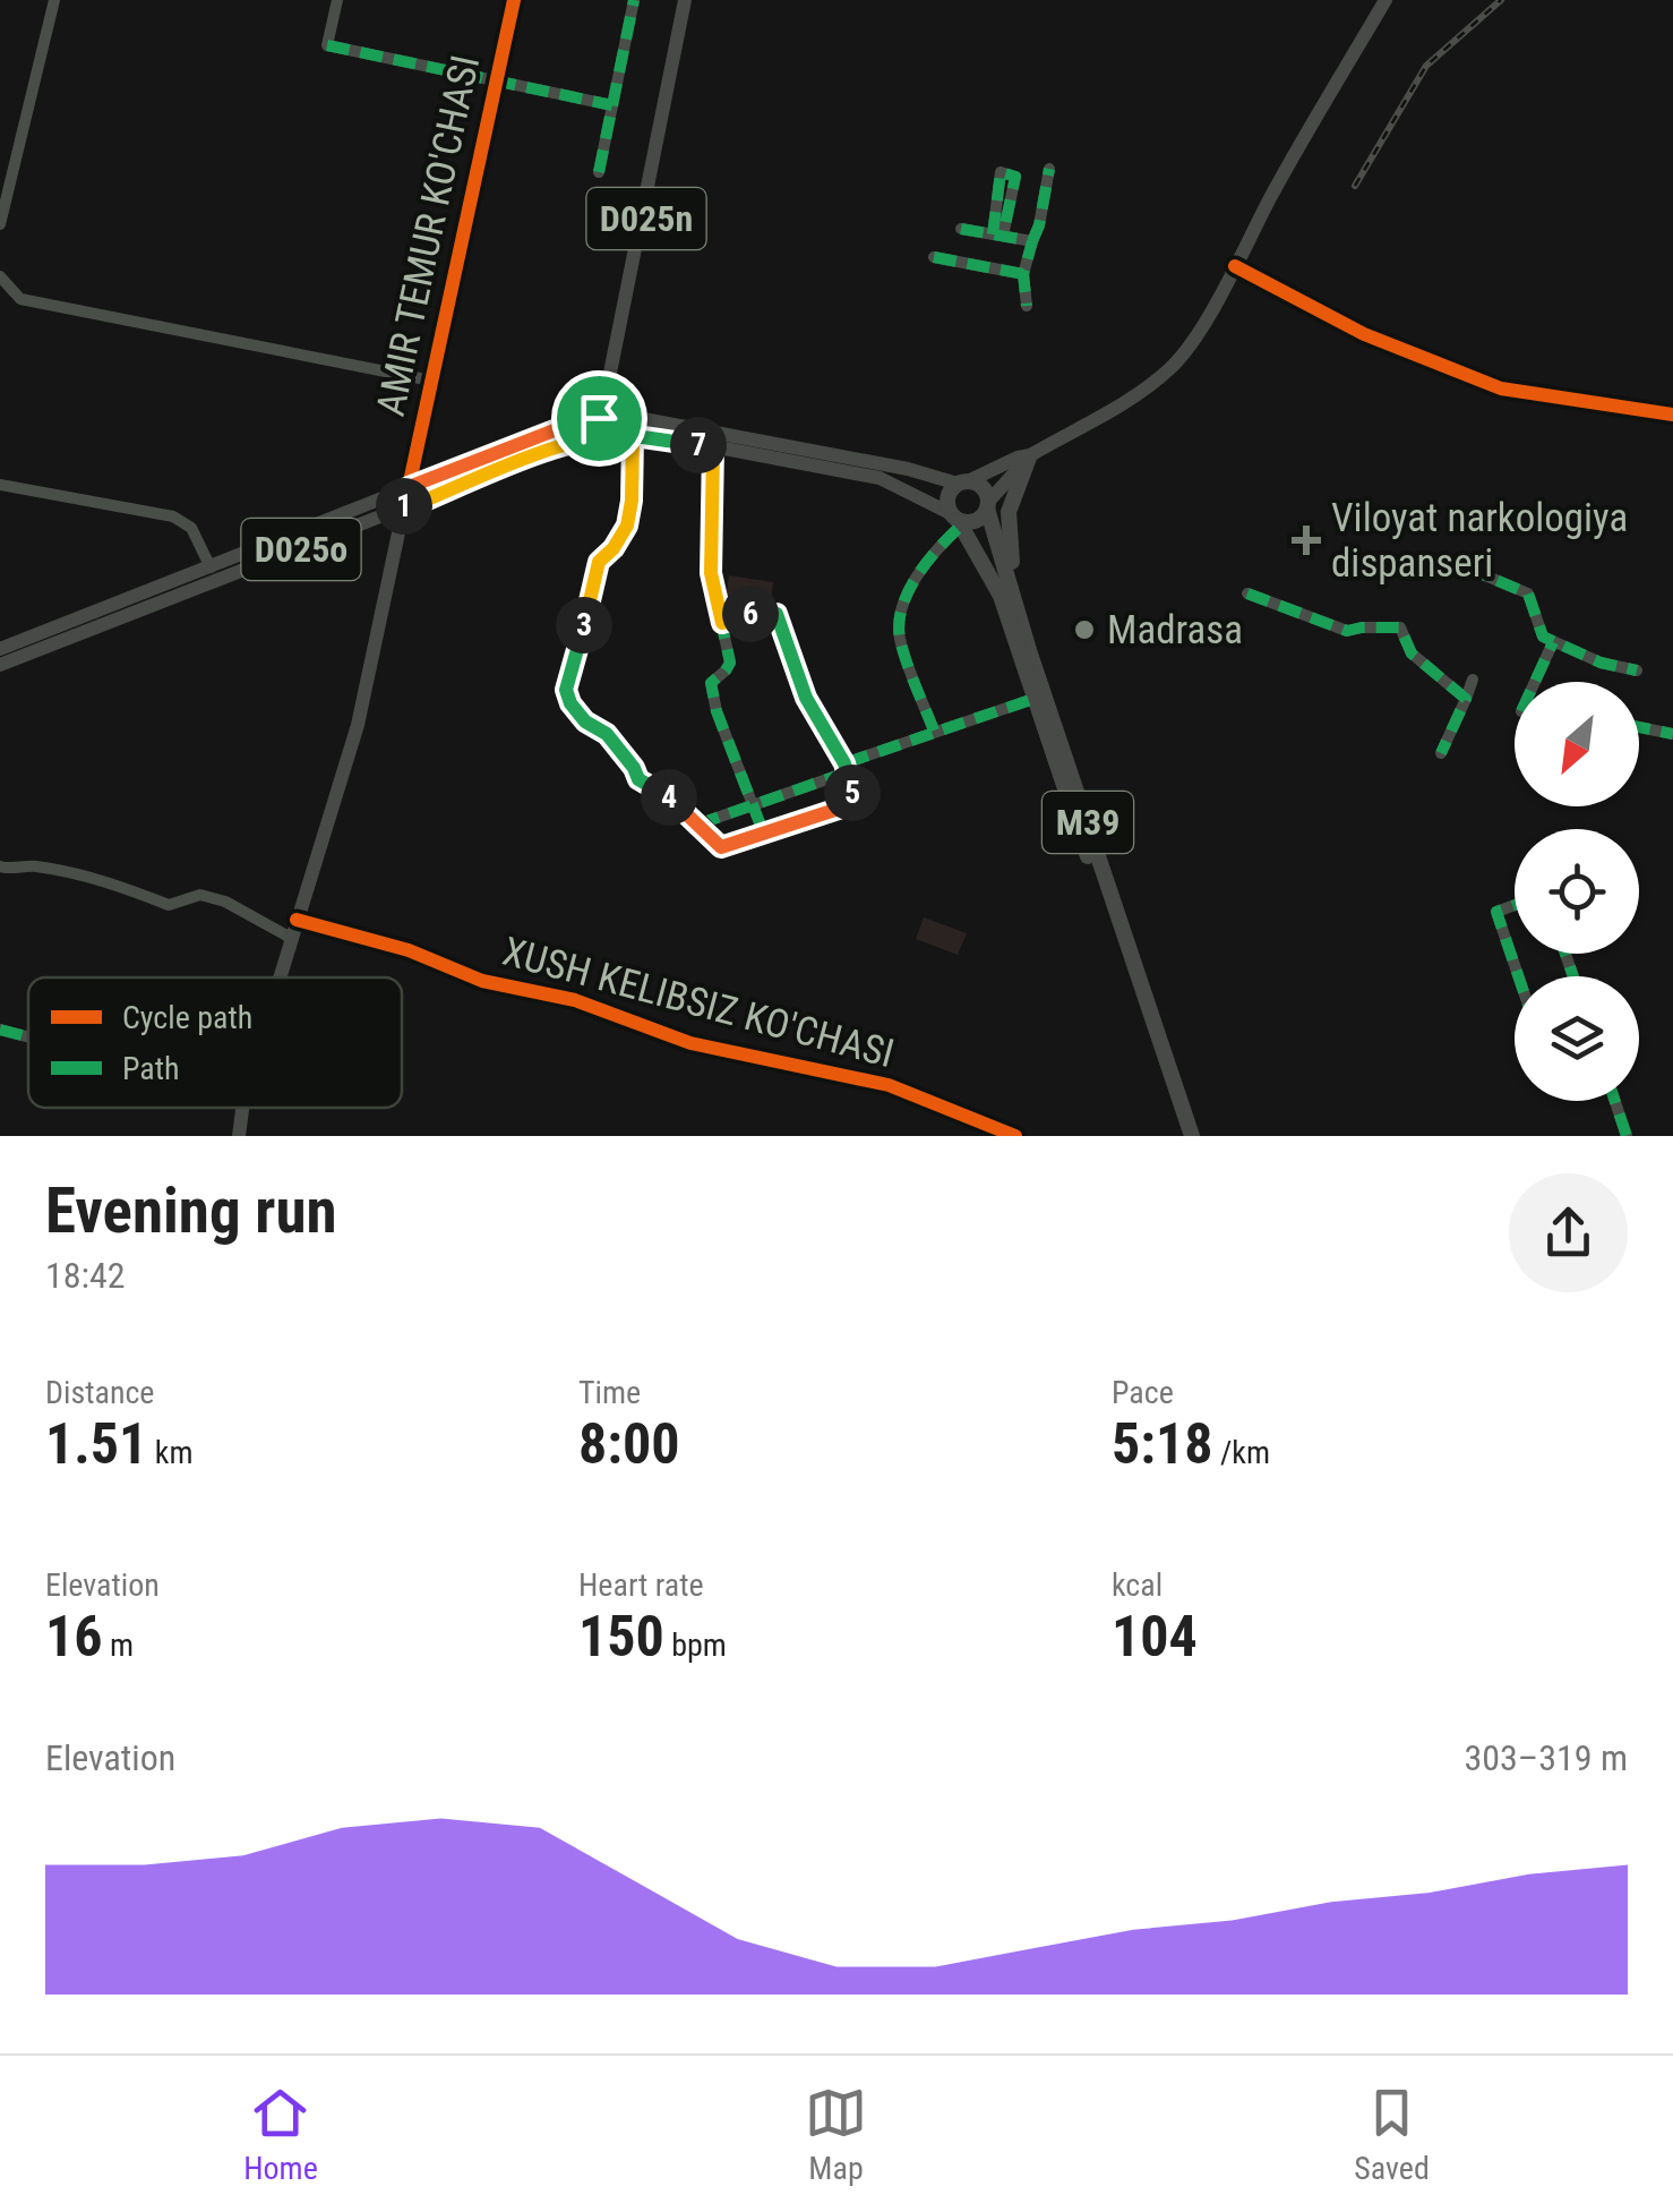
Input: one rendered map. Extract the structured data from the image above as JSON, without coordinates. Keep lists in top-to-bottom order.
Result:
{
  "streets": {
    "highway": ["M39"],
    "main road": ["D025n", "AMIR TEMUR KO'CHASI", "D025o"],
    "street": ["XUSH KELIBSIZ KO'CHASI"]
  },
  "crossings": [
    ["D025n", "D025o"],
    ["AMIR TEMUR KO'CHASI", "D025o"],
    ["AMIR TEMUR KO'CHASI", "XUSH KELIBSIZ KO'CHASI"]
  ],
  "places": {
    "health": ["Viloyat narkologiya dispanseri"],
    "other": ["Madrasa"]
  },
  "legend": ["Cycle path", "Path"],
  "north": "bottom left",
  "page": {
    "pins": [
      "7",
      "1",
      "6",
      "3",
      "5",
      "4"
    ],
    "heading": ["Evening run", "18:42"],
    "stats": [
      ["Distance", "1.51 km"],
      ["Time", "8:00"],
      ["Pace", "5:18 /km"],
      ["Elevation", "16 m"],
      ["Heart rate", "150 bpm"],
      ["kcal", "104"]
    ],
    "chart": ["Elevation", "303–319 m"],
    "tabs": ["Home", "Map", "Saved"]
  }
}
